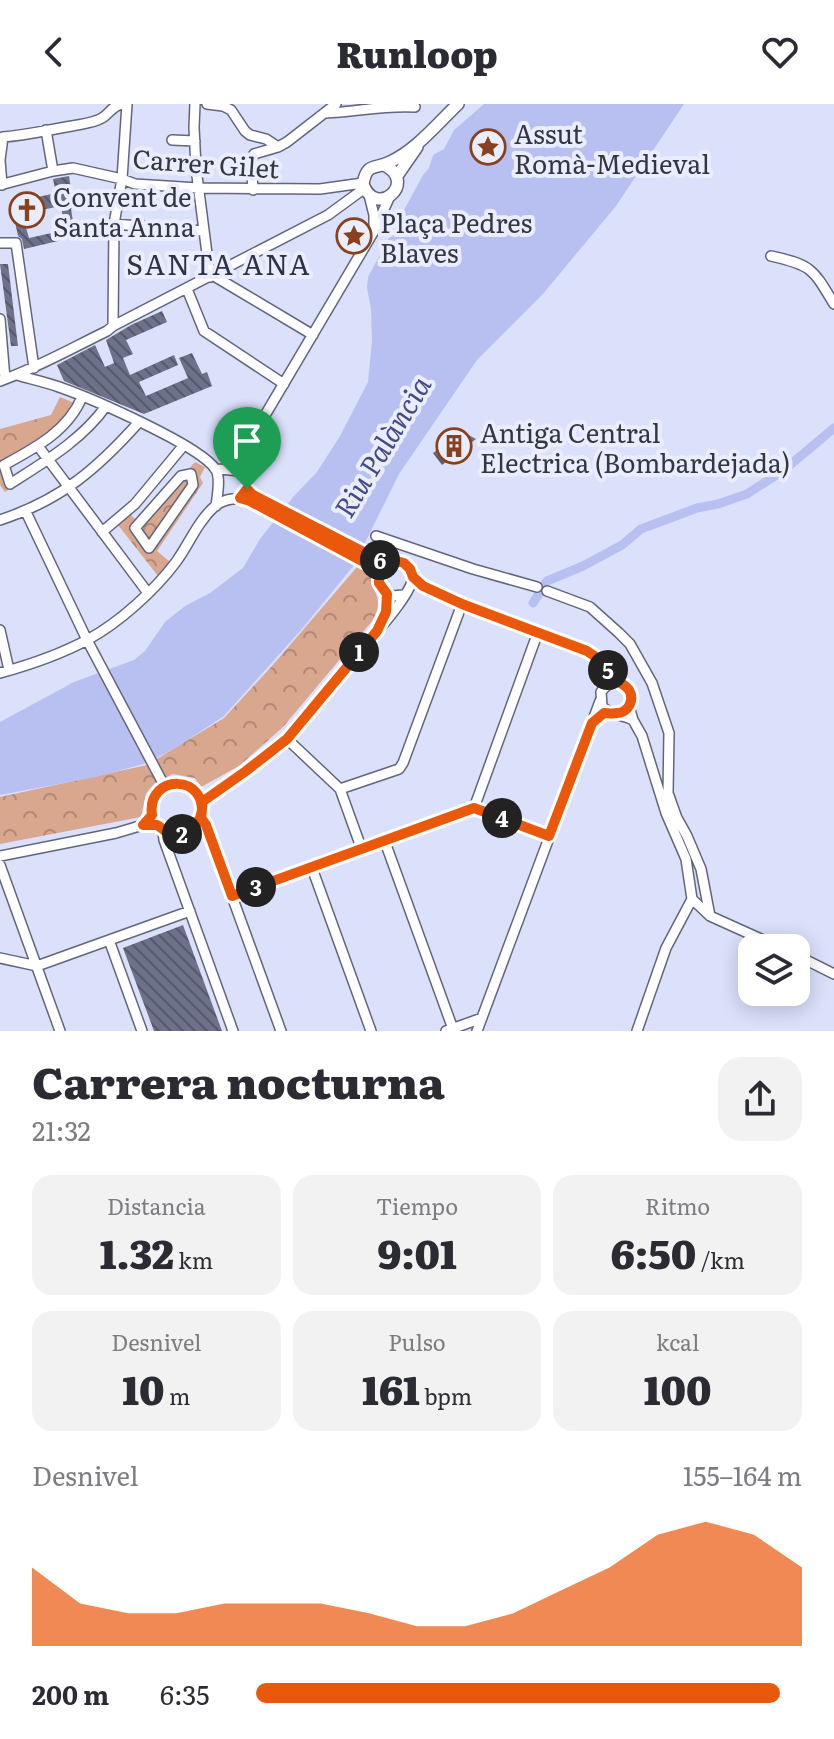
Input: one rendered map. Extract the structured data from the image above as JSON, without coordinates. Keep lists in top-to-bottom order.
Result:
{
  "streets": {
    "street": ["Carrer Gilet"]
  },
  "districts": ["SANTA ANA"],
  "water": ["Riu Palància"],
  "places": {
    "place": ["Assut Romà-Medieval", "Plaça Pedres Blaves"],
    "church": ["Convent de Santa Anna"],
    "building": ["Antiga Central Electrica (Bombardejada)"]
  },
  "page": {
    "header": "Runloop",
    "pins": [
      "6",
      "1",
      "5",
      "4",
      "2",
      "3"
    ],
    "heading": ["Carrera nocturna", "21:32"],
    "stats": [
      ["Distancia", "1.32 km"],
      ["Tiempo", "9:01"],
      ["Ritmo", "6:50 /km"],
      ["Desnivel", "10 m"],
      ["Pulso", "161 bpm"],
      ["kcal", "100"]
    ],
    "chart": ["Desnivel", "155–164 m"],
    "list": [
      {
        "name": "200 m",
        "note": "6:35"
      }
    ]
  }
}
